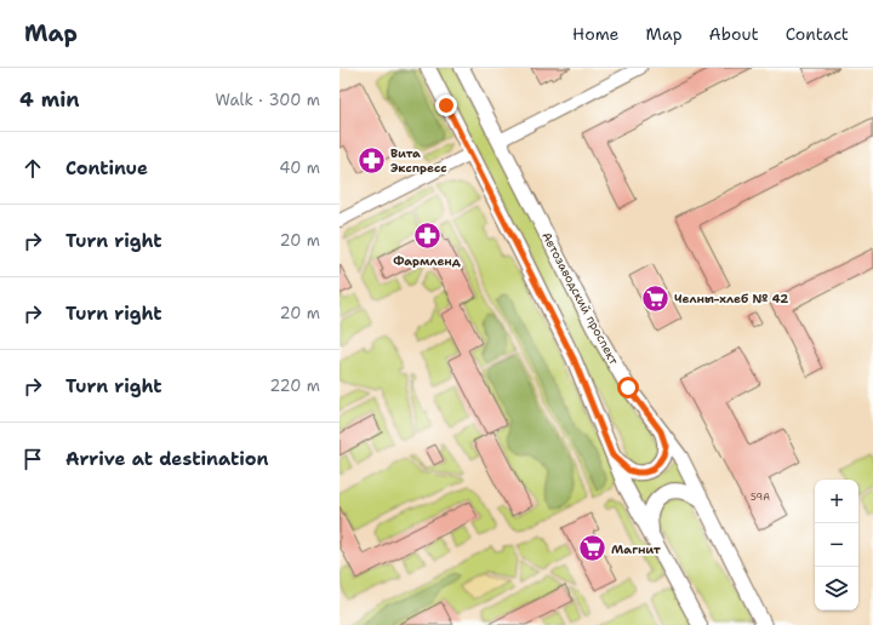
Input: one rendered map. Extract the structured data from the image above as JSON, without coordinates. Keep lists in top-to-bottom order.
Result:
{
  "streets": {
    "street": ["Автозаводский проспект"]
  },
  "places": {
    "pharmacy": ["Вита Экспресс", "Фармленд"],
    "supermarket": ["Челны-хлеб № 42", "Магнит"]
  },
  "house_numbers": ["59А"],
  "page": {
    "header": "Map",
    "nav": [
      "Home",
      "Map",
      "About",
      "Contact"
    ],
    "heading": ["4 min", "Walk · 300 m"],
    "list": [
      ["Continue", "40 m"],
      ["Turn right", "20 m"],
      ["Turn right", "20 m"],
      ["Turn right", "220 m"],
      "Arrive at destination"
    ],
    "map_buttons": ["+", "−"]
  }
}
